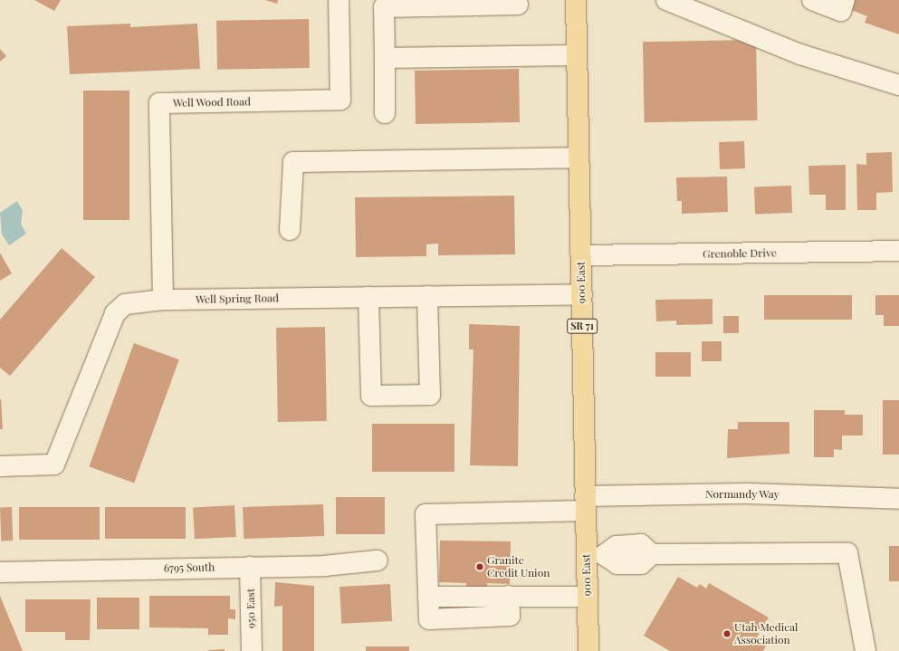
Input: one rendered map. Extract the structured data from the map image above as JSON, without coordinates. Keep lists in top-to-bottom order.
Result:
{
  "streets": {
    "main road": ["900 East", "SR 71"],
    "street": [
      "Well Wood Road",
      "Grenoble Drive",
      "Well Spring Road",
      "Normandy Way",
      "6795 South",
      "950 East"
    ]
  },
  "crossings": [
    ["Well Wood Road", "Well Spring Road"],
    ["Grenoble Drive", "900 East"],
    ["900 East", "Well Spring Road"],
    ["900 East", "Normandy Way"],
    ["6795 South", "950 East"]
  ],
  "places": ["Granite Credit Union", "Utah Medical Association"]
}
